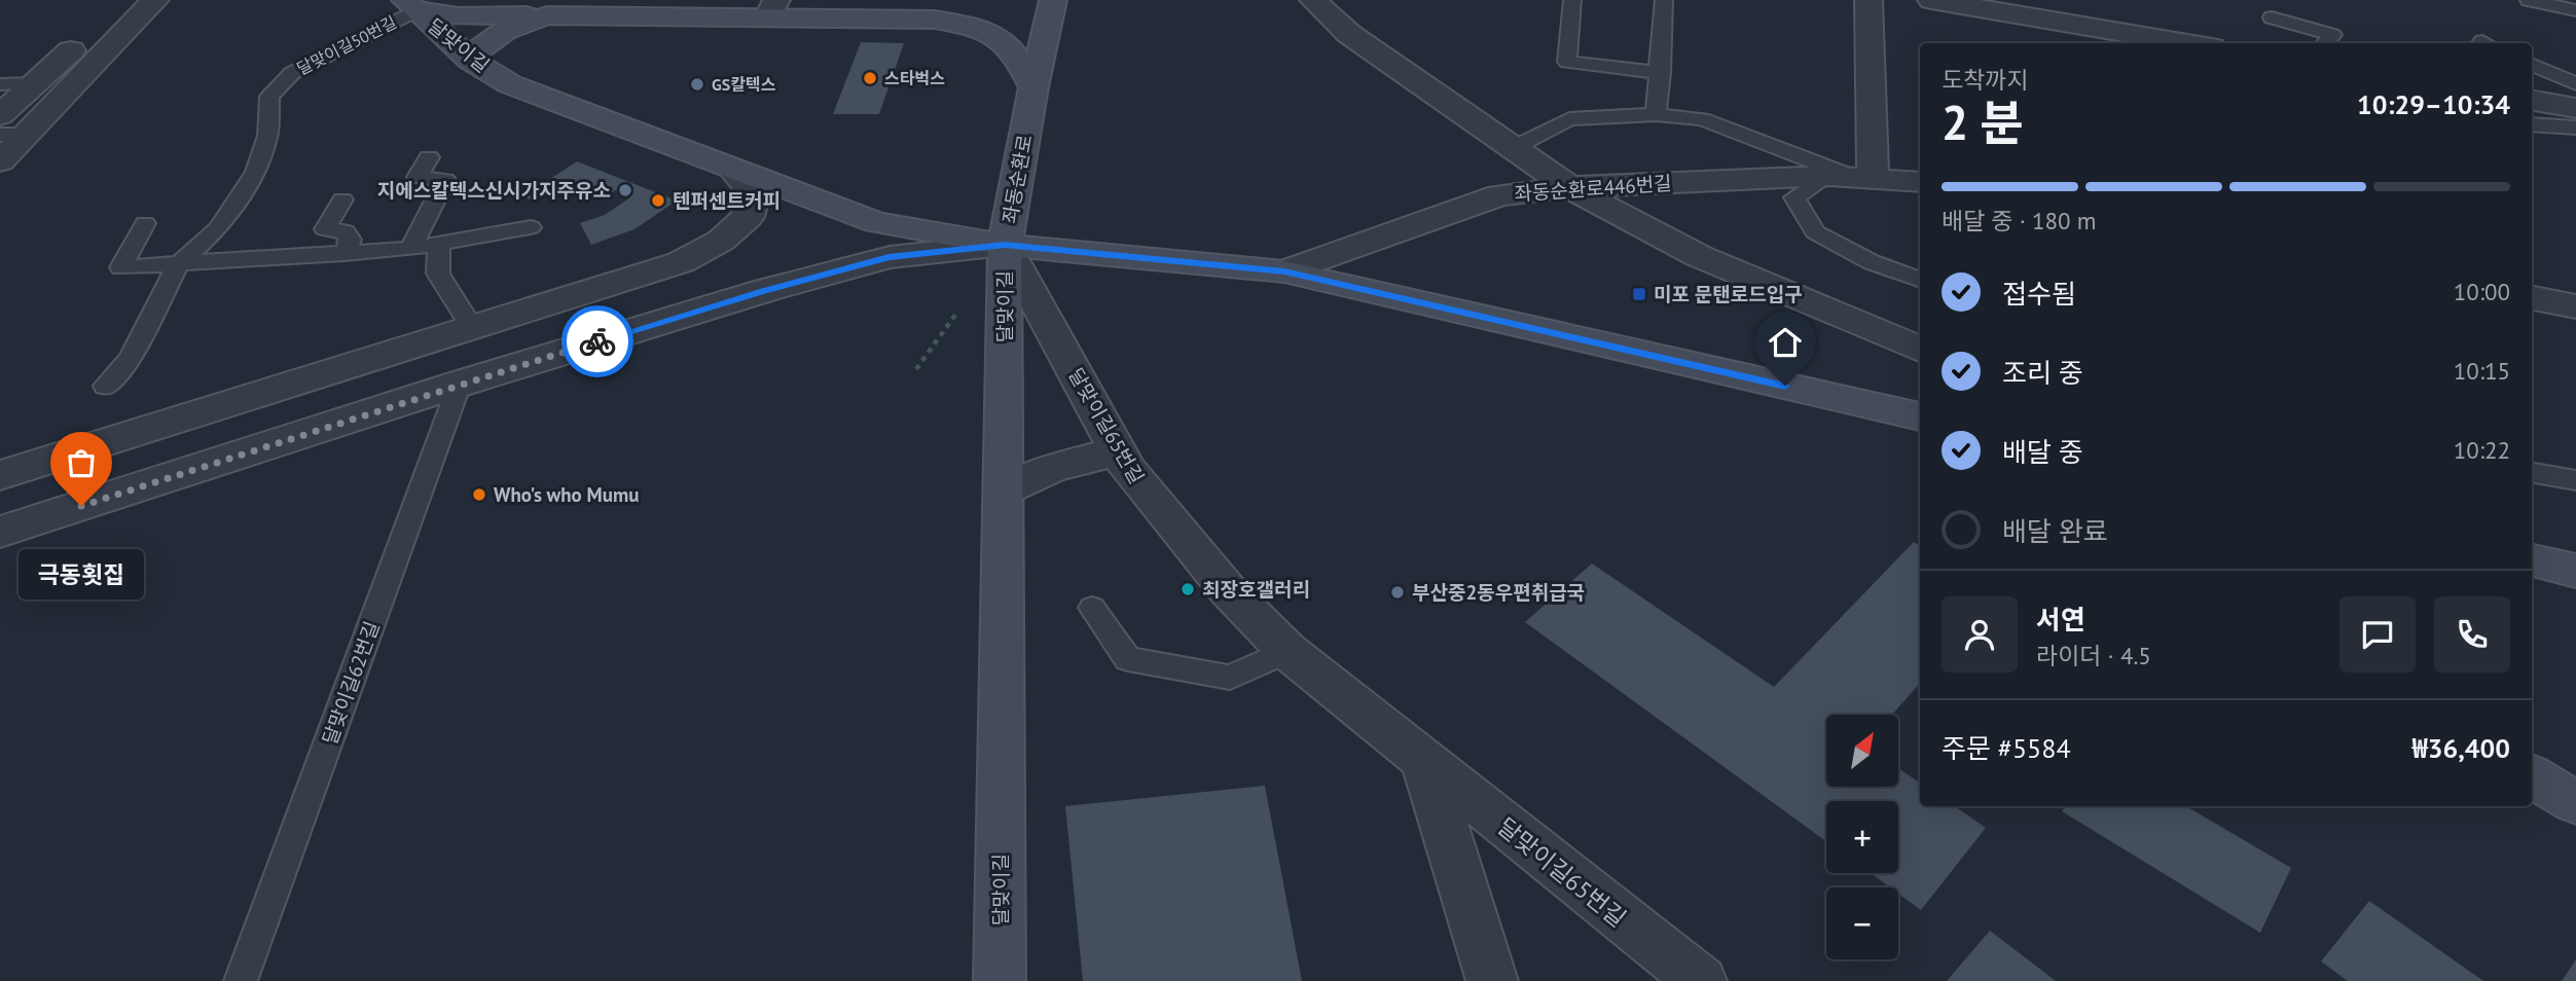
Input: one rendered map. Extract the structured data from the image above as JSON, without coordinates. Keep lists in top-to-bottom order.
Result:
{
  "streets": {
    "main road": ["달맞이길", "좌동순환로"],
    "street": ["좌동순환로446번길", "달맞이길65번길"],
    "lane": ["달맞이길50번길", "달맞이길62번길"]
  },
  "crossings": [
    ["달맞이길50번길", "달맞이길"],
    ["달맞이길", "좌동순환로"],
    ["달맞이길", "달맞이길65번길"],
    ["좌동순환로", "좌동순환로446번길"],
    ["좌동순환로", "달맞이길65번길"]
  ],
  "places": {
    "other": [
      "스타벅스",
      "GS칼텍스",
      "지에스칼텍스신시가지주유소",
      "텐퍼센트커피",
      "Who's who Mumu",
      "극동횟집",
      "최장호갤러리",
      "부산중2동우편취급국"
    ],
    "transit": ["미포 문탠로드입구"]
  },
  "north": "top right",
  "page": {
    "heading": ["2 분", "도착까지", "10:29–10:34"],
    "panel": [
      "서연",
      "라이더 · 4.5",
      "주문 #5584",
      "₩36,400"
    ],
    "bar": "배달 중 · 180 m",
    "list": [
      ["접수됨", "10:00"],
      ["조리 중", "10:15"],
      ["배달 중", "10:22"],
      "배달 완료"
    ],
    "bubble": "극동횟집",
    "map_buttons": ["+", "−"]
  }
}
